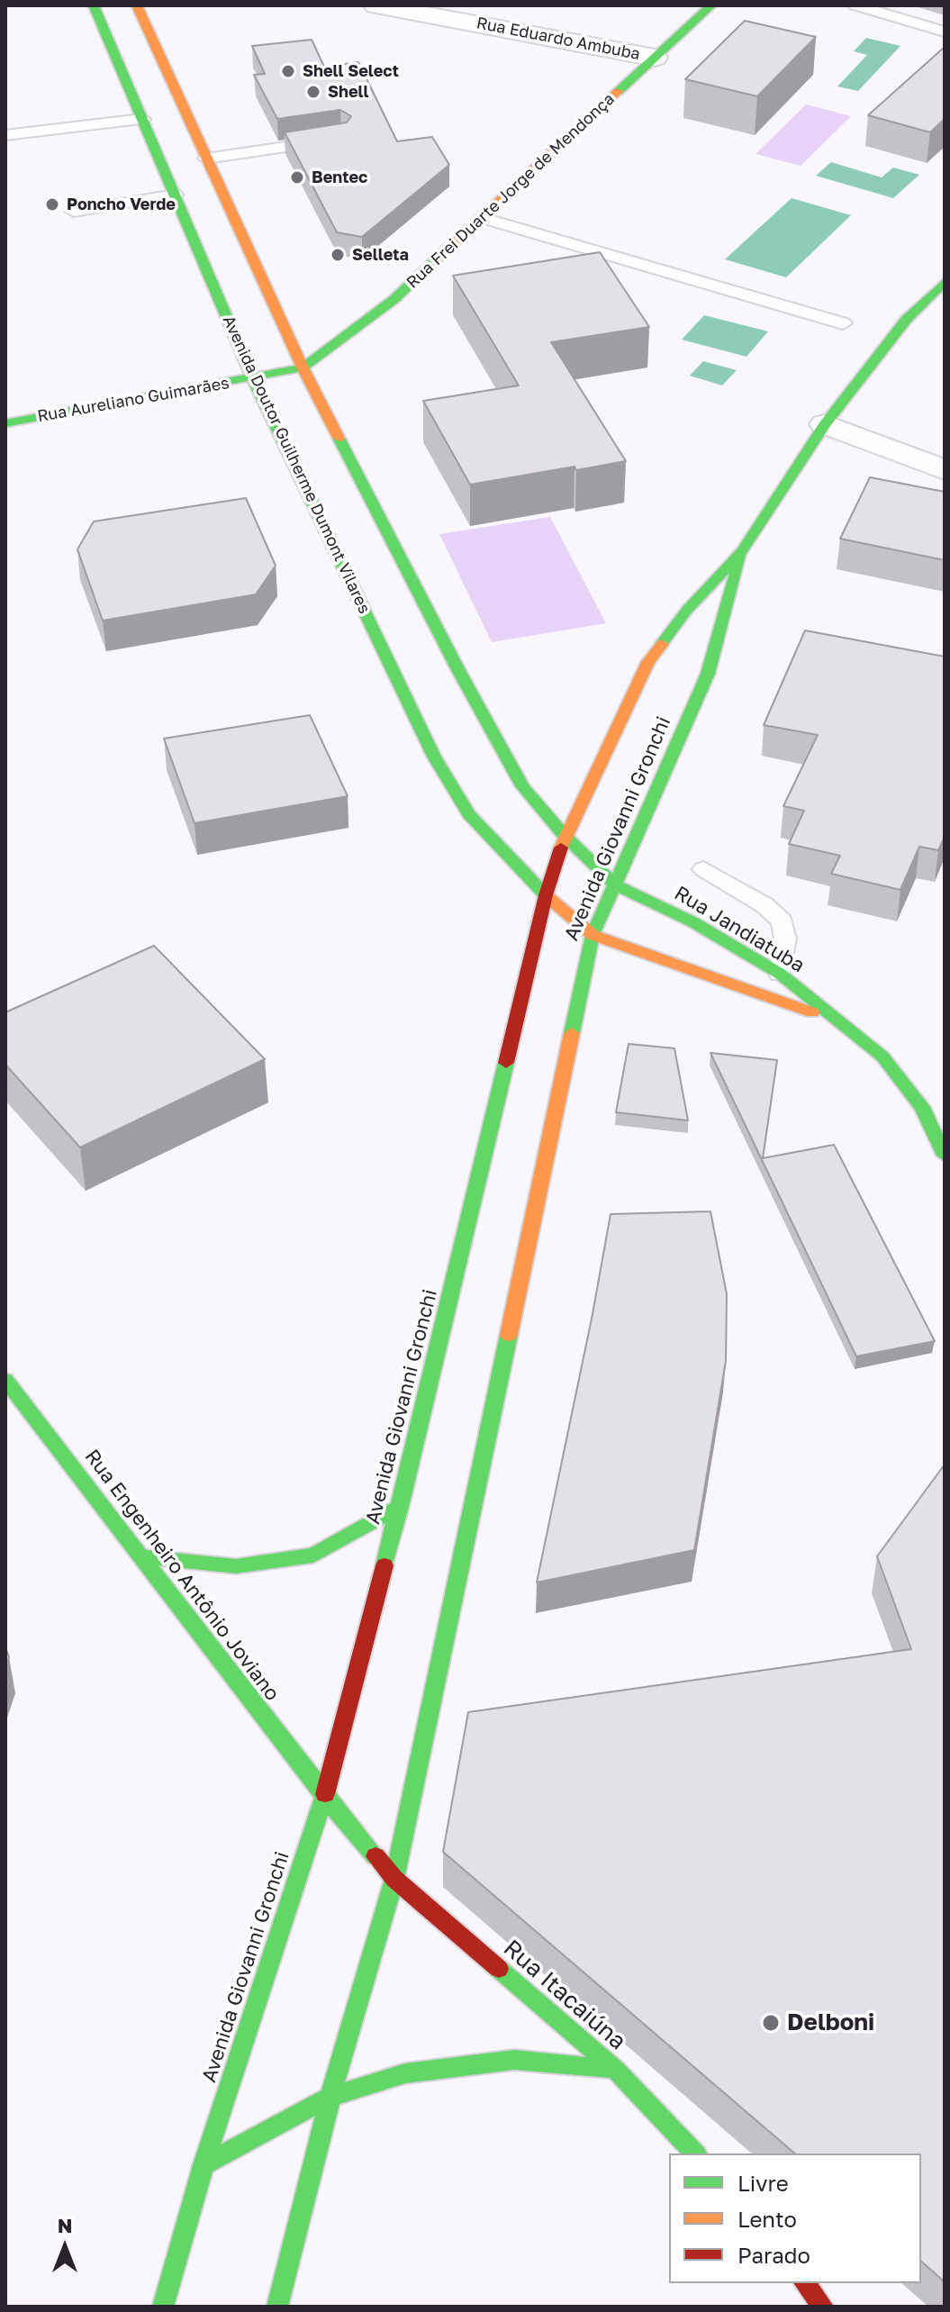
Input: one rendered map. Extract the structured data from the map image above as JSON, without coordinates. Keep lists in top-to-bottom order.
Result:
{
  "streets": {
    "main road": [
      "Rua Frei Duarte Jorge de Mendonça",
      "Rua Aureliano Guimarães",
      "Avenida Doutor Guilherme Dumont Vilares",
      "Avenida Giovanni Gronchi",
      "Rua Jandiatuba",
      "Rua Engenheiro Antônio Joviano",
      "Rua Itacaiúna"
    ],
    "street": ["Rua Eduardo Ambuba"]
  },
  "crossings": [
    ["Rua Eduardo Ambuba", "Rua Frei Duarte Jorge de Mendonça"],
    ["Rua Frei Duarte Jorge de Mendonça", "Rua Aureliano Guimarães"],
    ["Rua Aureliano Guimarães", "Avenida Doutor Guilherme Dumont Vilares"],
    ["Avenida Doutor Guilherme Dumont Vilares", "Avenida Giovanni Gronchi"],
    ["Avenida Doutor Guilherme Dumont Vilares", "Rua Jandiatuba"],
    ["Avenida Giovanni Gronchi", "Rua Jandiatuba"],
    ["Avenida Giovanni Gronchi", "Rua Engenheiro Antônio Joviano"],
    ["Avenida Giovanni Gronchi", "Rua Itacaiúna"],
    ["Rua Engenheiro Antônio Joviano", "Rua Itacaiúna"]
  ],
  "places": [
    "Shell Select",
    "Shell",
    "Bentec",
    "Poncho Verde",
    "Selleta",
    "Delboni"
  ],
  "legend": ["Livre", "Lento", "Parado"],
  "north": "top"
}
